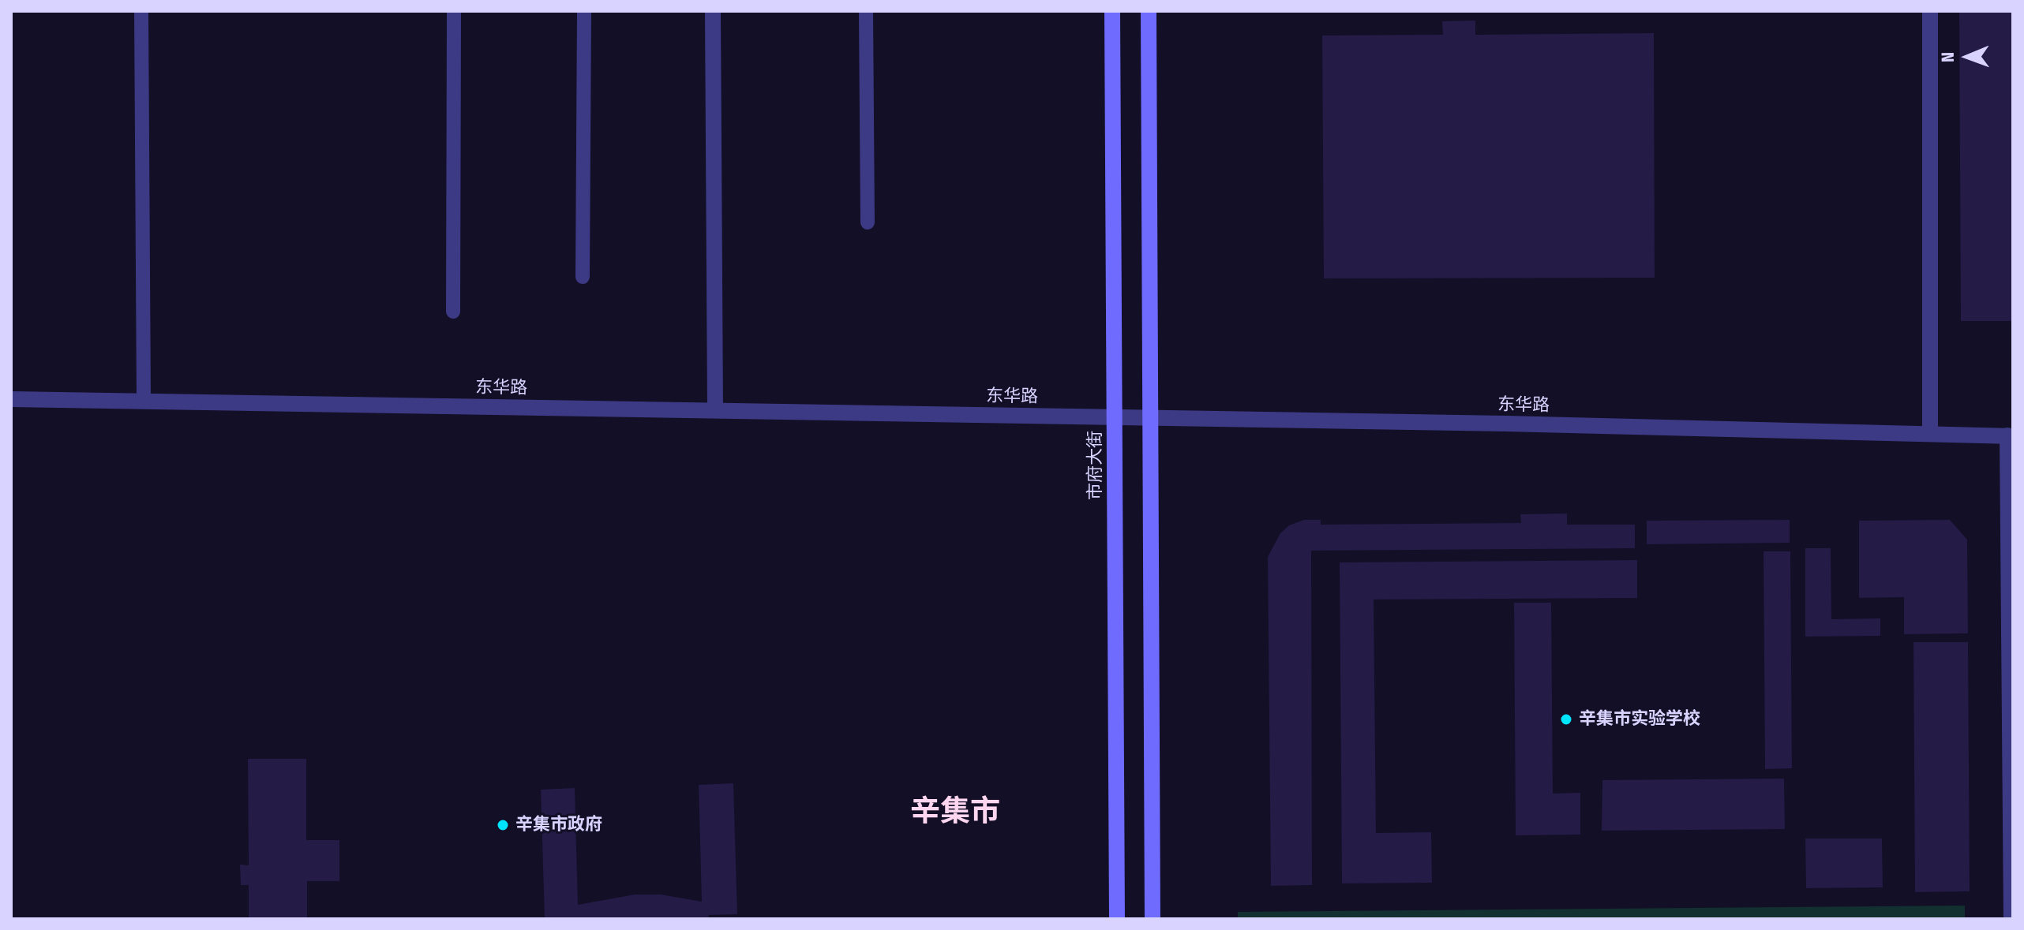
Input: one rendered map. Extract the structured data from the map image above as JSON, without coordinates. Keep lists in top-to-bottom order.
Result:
{
  "streets": {
    "main road": ["市府大街"],
    "street": ["东华路"]
  },
  "crossings": [
    ["东华路", "市府大街"]
  ],
  "districts": ["辛集市"],
  "places": ["辛集市实验学校", "辛集市政府"],
  "north": "left"
}
